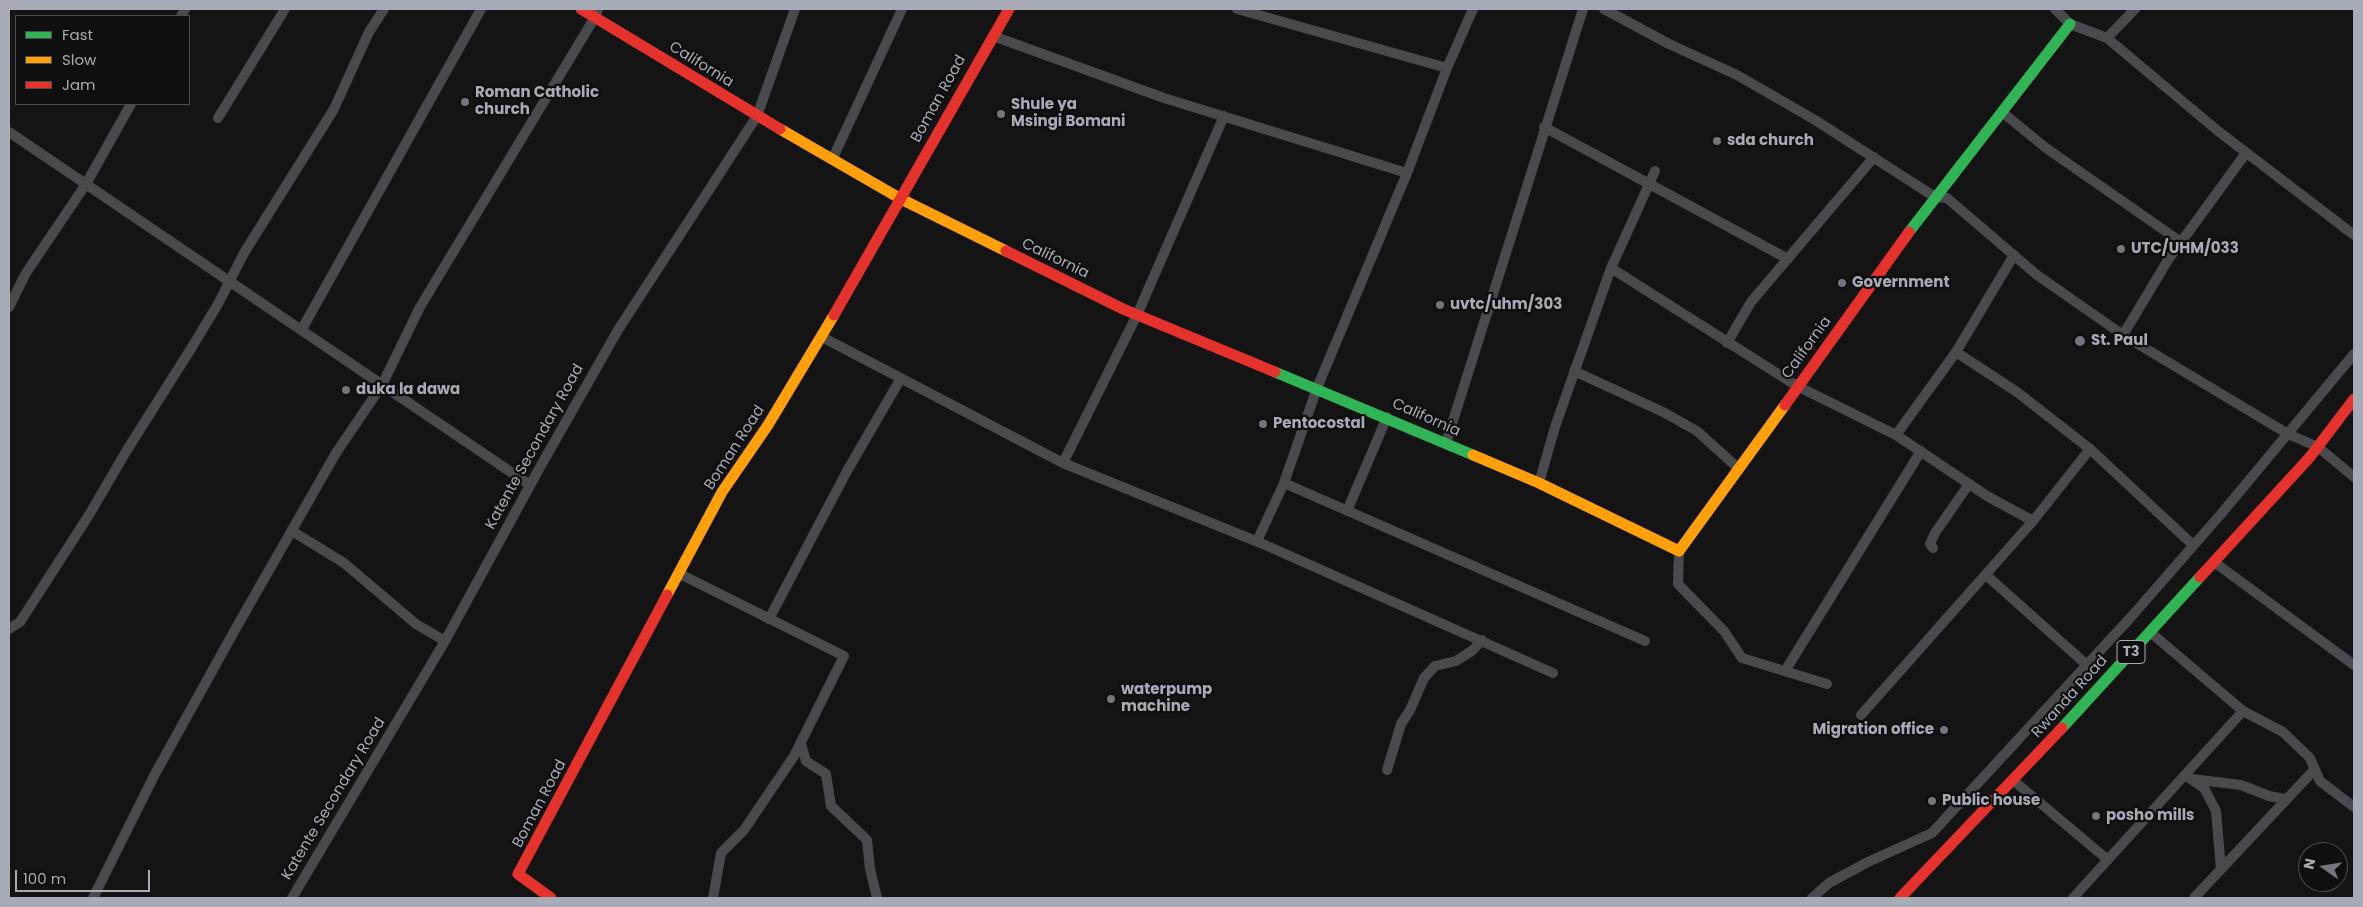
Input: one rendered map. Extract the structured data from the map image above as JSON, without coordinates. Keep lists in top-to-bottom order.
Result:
{
  "streets": {
    "main road": [
      "California",
      "Boman Road",
      "T3",
      "Rwanda Road"
    ],
    "street": ["Katente Secondary Road"]
  },
  "crossings": [
    ["California", "Boman Road"],
    ["California", "Katente Secondary Road"]
  ],
  "places": [
    "Roman Catholic church",
    "Shule ya Msingi Bomani",
    "sda church",
    "UTC/UHM/033",
    "Government",
    "uvtc/uhm/303",
    "St. Paul",
    "duka la dawa",
    "Pentocostal",
    "waterpump machine",
    "Migration office",
    "Public house",
    "posho mills"
  ],
  "legend": ["Fast", "Slow", "Jam"],
  "scale_bar": "100 m",
  "north": "left"
}
